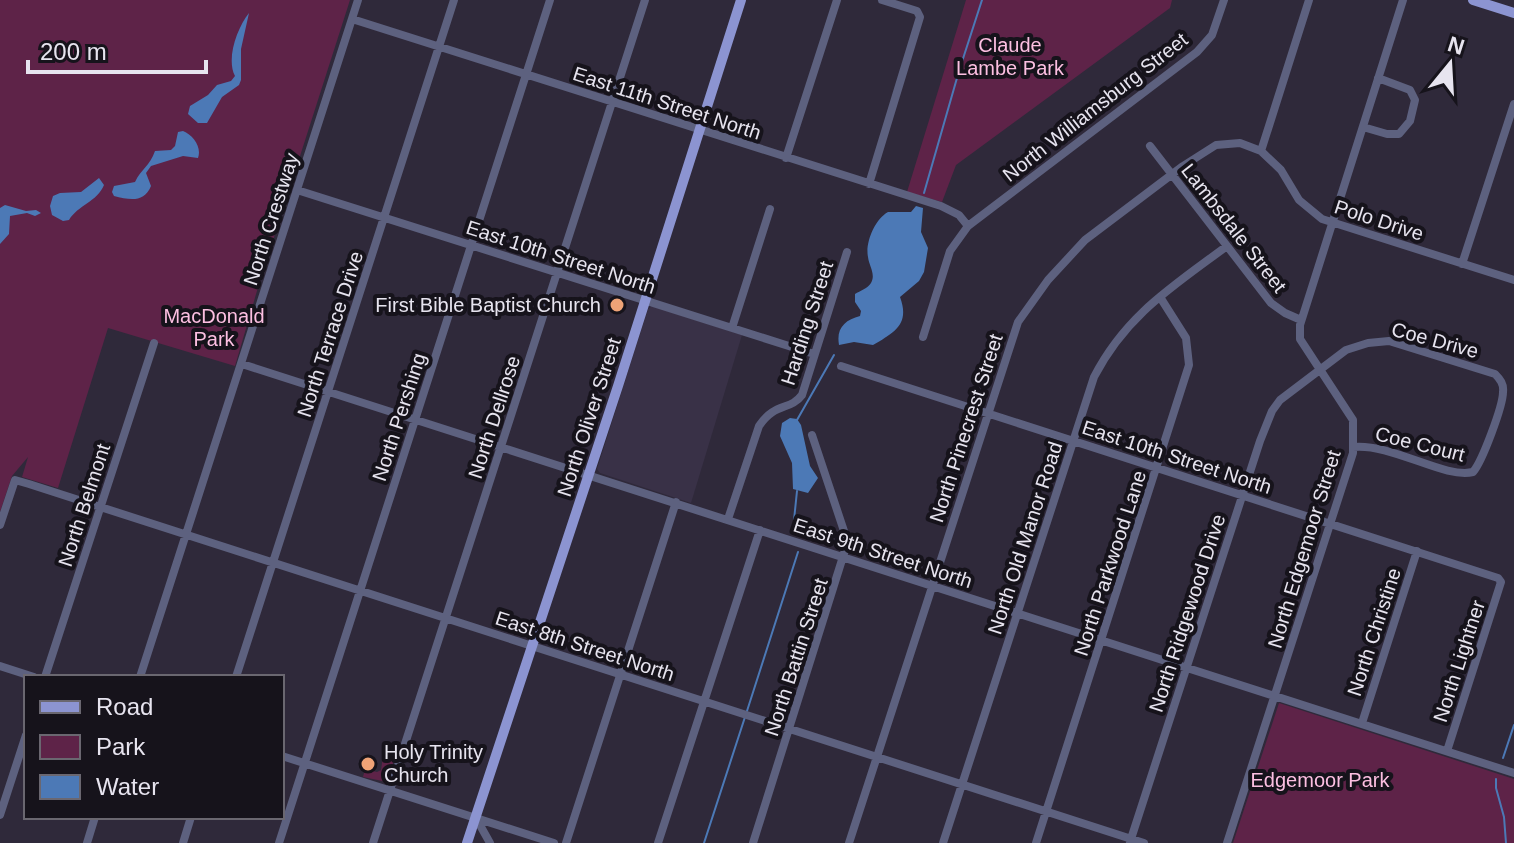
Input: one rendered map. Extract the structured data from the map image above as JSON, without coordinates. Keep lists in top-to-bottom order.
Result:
{
  "streets": {
    "main road": ["North Oliver Street"],
    "street": [
      "East 11th Street North",
      "North Williamsburg Street",
      "North Crestway",
      "Polo Drive",
      "Lambsdale Street",
      "East 10th Street North",
      "Harding Street",
      "North Terrace Drive",
      "Coe Drive",
      "North Pershing",
      "North Dellrose",
      "North Pinecrest Street",
      "Coe Court",
      "North Belmont",
      "North Old Manor Road",
      "North Edgemoor Street",
      "East 9th Street North",
      "North Parkwood Lane",
      "North Ridgewood Drive",
      "North Christine",
      "East 8th Street North",
      "North Battin Street",
      "North Lightner"
    ]
  },
  "crossings": [
    ["East 11th Street North", "North Williamsburg Street"],
    ["East 11th Street North", "North Crestway"],
    ["East 11th Street North", "North Terrace Drive"],
    ["East 11th Street North", "North Pershing"],
    ["East 11th Street North", "North Dellrose"],
    ["East 11th Street North", "North Oliver Street"],
    ["North Crestway", "East 10th Street North"],
    ["North Crestway", "East 9th Street North"],
    ["North Crestway", "East 8th Street North"],
    ["Polo Drive", "North Pinecrest Street"],
    ["Lambsdale Street", "North Pinecrest Street"],
    ["Lambsdale Street", "North Old Manor Road"],
    ["Lambsdale Street", "North Edgemoor Street"],
    ["East 10th Street North", "Harding Street"],
    ["East 10th Street North", "North Terrace Drive"],
    ["East 10th Street North", "North Pershing"],
    ["East 10th Street North", "North Dellrose"],
    ["East 10th Street North", "North Oliver Street"],
    ["East 10th Street North", "North Pinecrest Street"],
    ["East 10th Street North", "North Old Manor Road"],
    ["East 10th Street North", "North Edgemoor Street"],
    ["East 10th Street North", "North Parkwood Lane"],
    ["East 10th Street North", "North Ridgewood Drive"],
    ["East 10th Street North", "North Christine"],
    ["East 10th Street North", "North Lightner"],
    ["Harding Street", "East 9th Street North"],
    ["North Terrace Drive", "East 9th Street North"],
    ["North Terrace Drive", "East 8th Street North"],
    ["Coe Drive", "Coe Court"],
    ["Coe Drive", "North Edgemoor Street"],
    ["Coe Drive", "North Ridgewood Drive"],
    ["North Pershing", "East 9th Street North"],
    ["North Pershing", "East 8th Street North"],
    ["North Dellrose", "East 9th Street North"],
    ["North Dellrose", "East 8th Street North"],
    ["North Oliver Street", "East 9th Street North"],
    ["North Oliver Street", "East 8th Street North"],
    ["North Pinecrest Street", "East 9th Street North"],
    ["North Pinecrest Street", "East 8th Street North"],
    ["Coe Court", "North Edgemoor Street"],
    ["North Belmont", "East 8th Street North"],
    ["North Old Manor Road", "East 9th Street North"],
    ["North Old Manor Road", "North Parkwood Lane"],
    ["North Old Manor Road", "East 8th Street North"],
    ["North Edgemoor Street", "East 9th Street North"],
    ["North Edgemoor Street", "North Ridgewood Drive"],
    ["East 9th Street North", "North Parkwood Lane"],
    ["East 9th Street North", "North Ridgewood Drive"],
    ["East 9th Street North", "North Christine"],
    ["East 9th Street North", "North Battin Street"],
    ["East 9th Street North", "North Lightner"],
    ["North Parkwood Lane", "East 8th Street North"],
    ["North Ridgewood Drive", "East 8th Street North"],
    ["East 8th Street North", "North Battin Street"]
  ],
  "parks": ["Claude Lambe Park", "MacDonald Park", "Edgemoor Park"],
  "places": ["First Bible Baptist Church", "Holy Trinity Church"],
  "legend": ["Road", "Park", "Water"],
  "scale_bar": "200 m",
  "north": "top"
}
